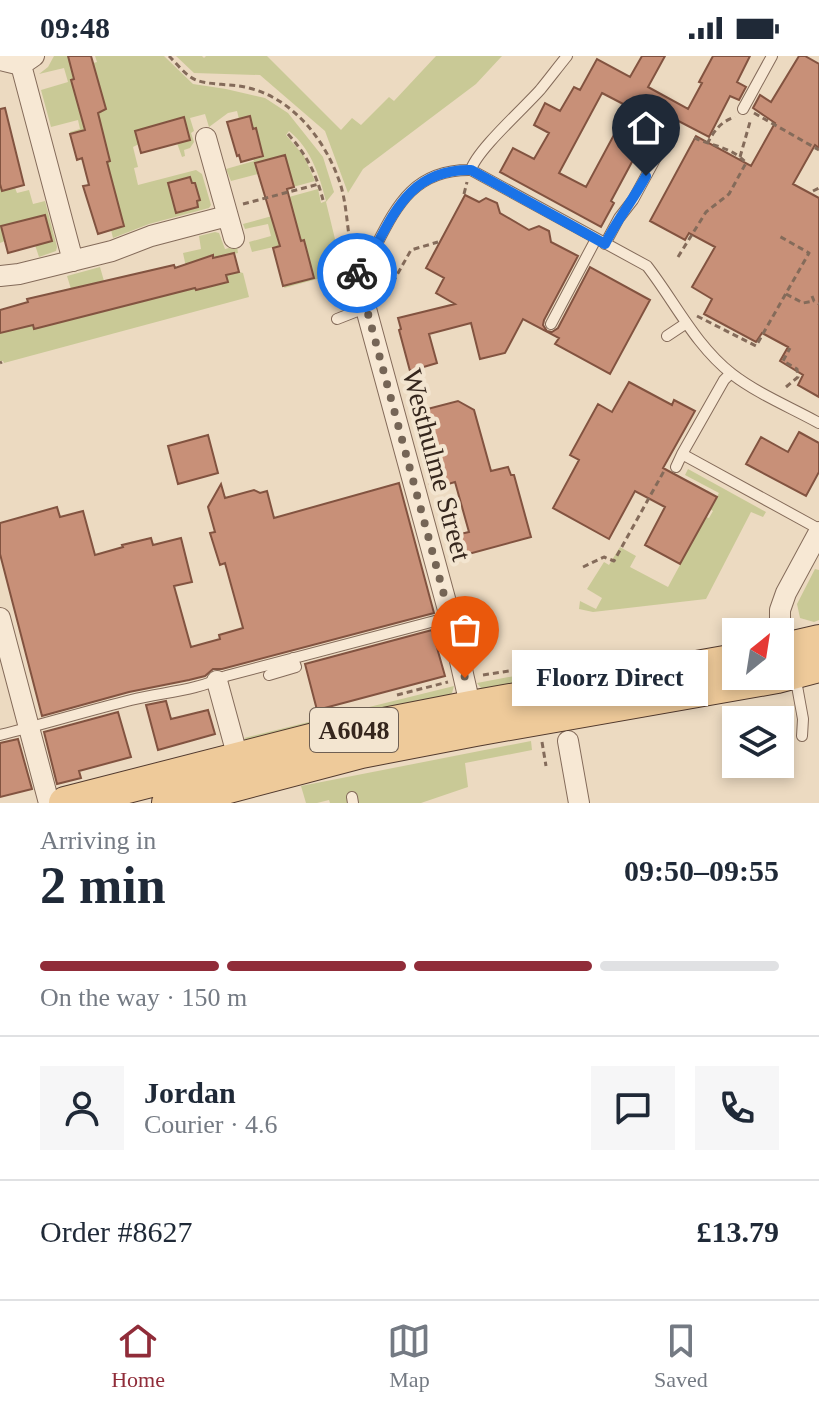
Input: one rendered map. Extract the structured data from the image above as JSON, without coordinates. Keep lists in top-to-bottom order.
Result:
{
  "streets": {
    "main road": ["A6048"],
    "street": ["Westhulme Street"]
  },
  "crossings": [
    ["Westhulme Street", "A6048"]
  ],
  "places": ["Floorz Direct"],
  "north": "top right",
  "page": {
    "status": "09:48",
    "bubble": "Floorz Direct",
    "heading": ["2 min", "Arriving in", "09:50–09:55"],
    "panel": [
      "Jordan",
      "Courier · 4.6",
      "Order #8627",
      "£13.79"
    ],
    "bar": "On the way · 150 m",
    "tabs": ["Home", "Map", "Saved"]
  }
}
